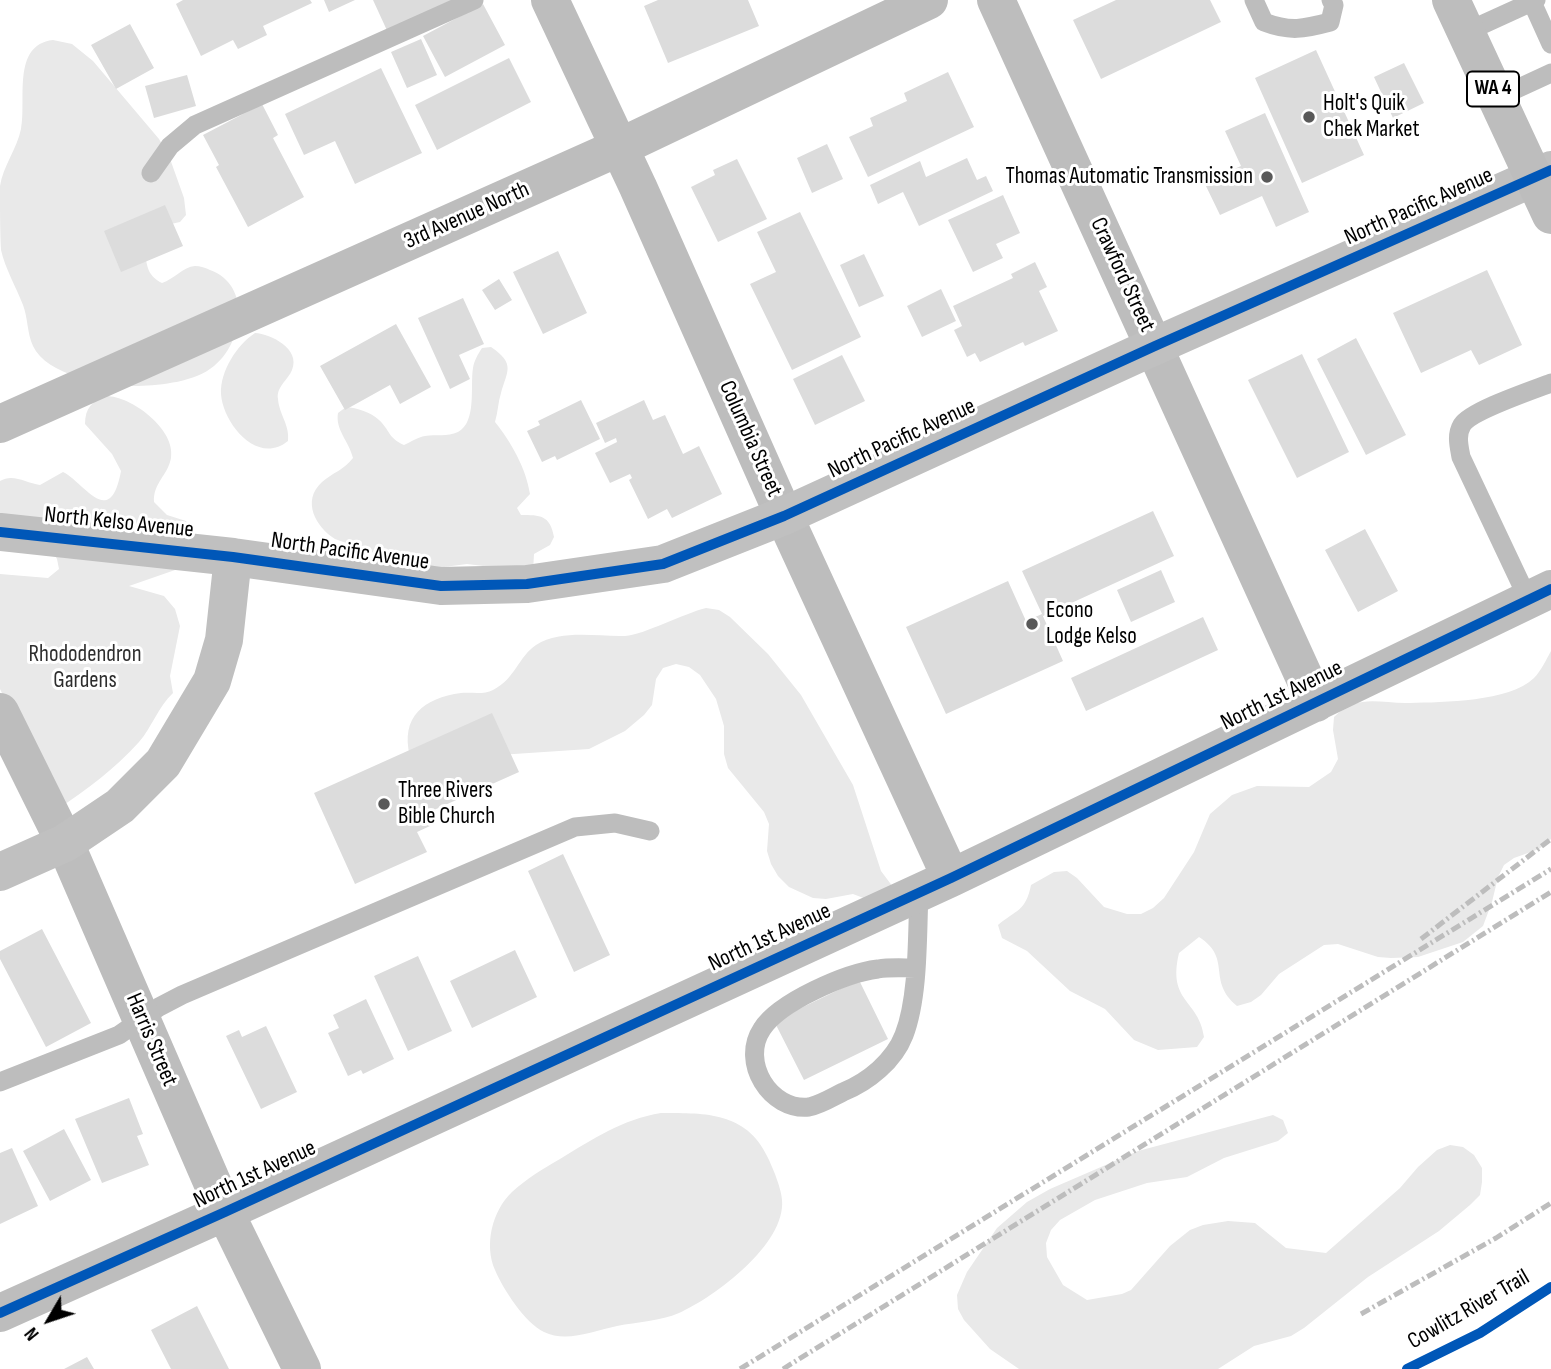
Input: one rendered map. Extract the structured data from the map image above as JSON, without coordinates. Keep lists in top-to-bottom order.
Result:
{
  "streets": {
    "street": [
      "WA 4",
      "North Pacific Avenue",
      "3rd Avenue North",
      "Crawford Street",
      "Columbia Street",
      "North Kelso Avenue",
      "North 1st Avenue",
      "Harris Street"
    ],
    "cycle path": ["Cowlitz River Trail"]
  },
  "crossings": [
    ["WA 4", "North Pacific Avenue"],
    ["North Pacific Avenue", "Crawford Street"],
    ["North Pacific Avenue", "Columbia Street"],
    ["North Pacific Avenue", "North Kelso Avenue"],
    ["3rd Avenue North", "Columbia Street"],
    ["Crawford Street", "North 1st Avenue"],
    ["Columbia Street", "North 1st Avenue"],
    ["North 1st Avenue", "Harris Street"]
  ],
  "parks": ["Rhododendron Gardens"],
  "places": [
    "Holt's Quik Chek Market",
    "Thomas Automatic Transmission",
    "Econo Lodge Kelso",
    "Three Rivers Bible Church"
  ],
  "north": "bottom left"
}
